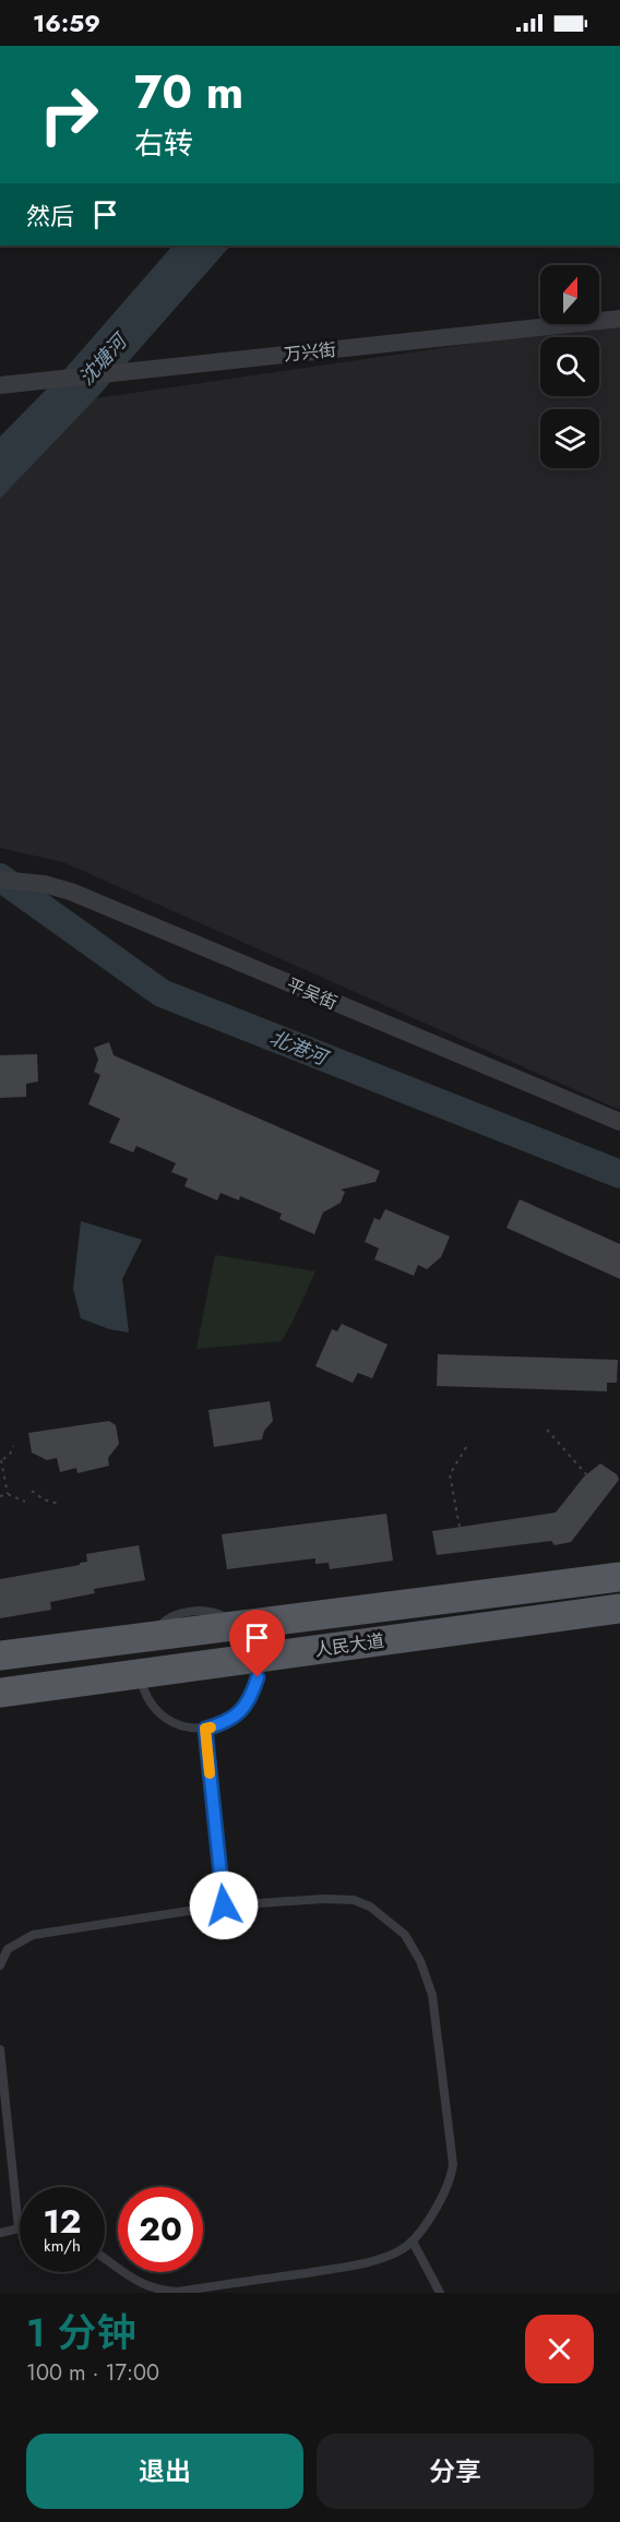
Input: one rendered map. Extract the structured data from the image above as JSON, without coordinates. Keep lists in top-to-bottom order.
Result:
{
  "streets": {
    "main road": ["人民大道"],
    "street": ["万兴街", "平吴街"]
  },
  "water": ["沈塘河", "北港河"],
  "north": "top",
  "page": {
    "status": "16:59",
    "turn": ["70 m", "右转"],
    "then": "然后",
    "speed": "12 km/h",
    "limit": "20",
    "heading": ["1 分钟", "100 m · 17:00"],
    "buttons": ["退出", "分享"]
  }
}
